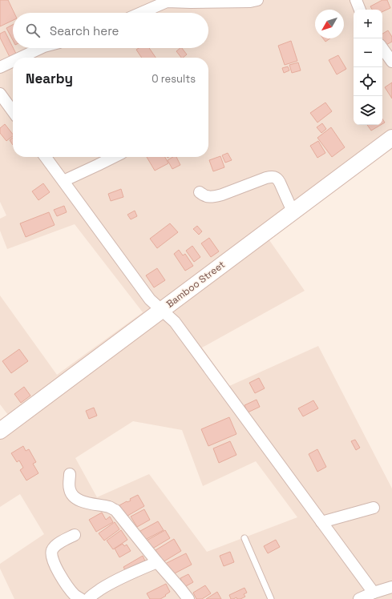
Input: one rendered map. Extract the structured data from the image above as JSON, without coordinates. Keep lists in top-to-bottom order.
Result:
{
  "streets": {
    "street": ["Bamboo Street"]
  },
  "north": "bottom left",
  "page": {
    "map_buttons": ["+", "−"],
    "search": "Search here",
    "heading": ["Nearby", "0 results"]
  }
}
